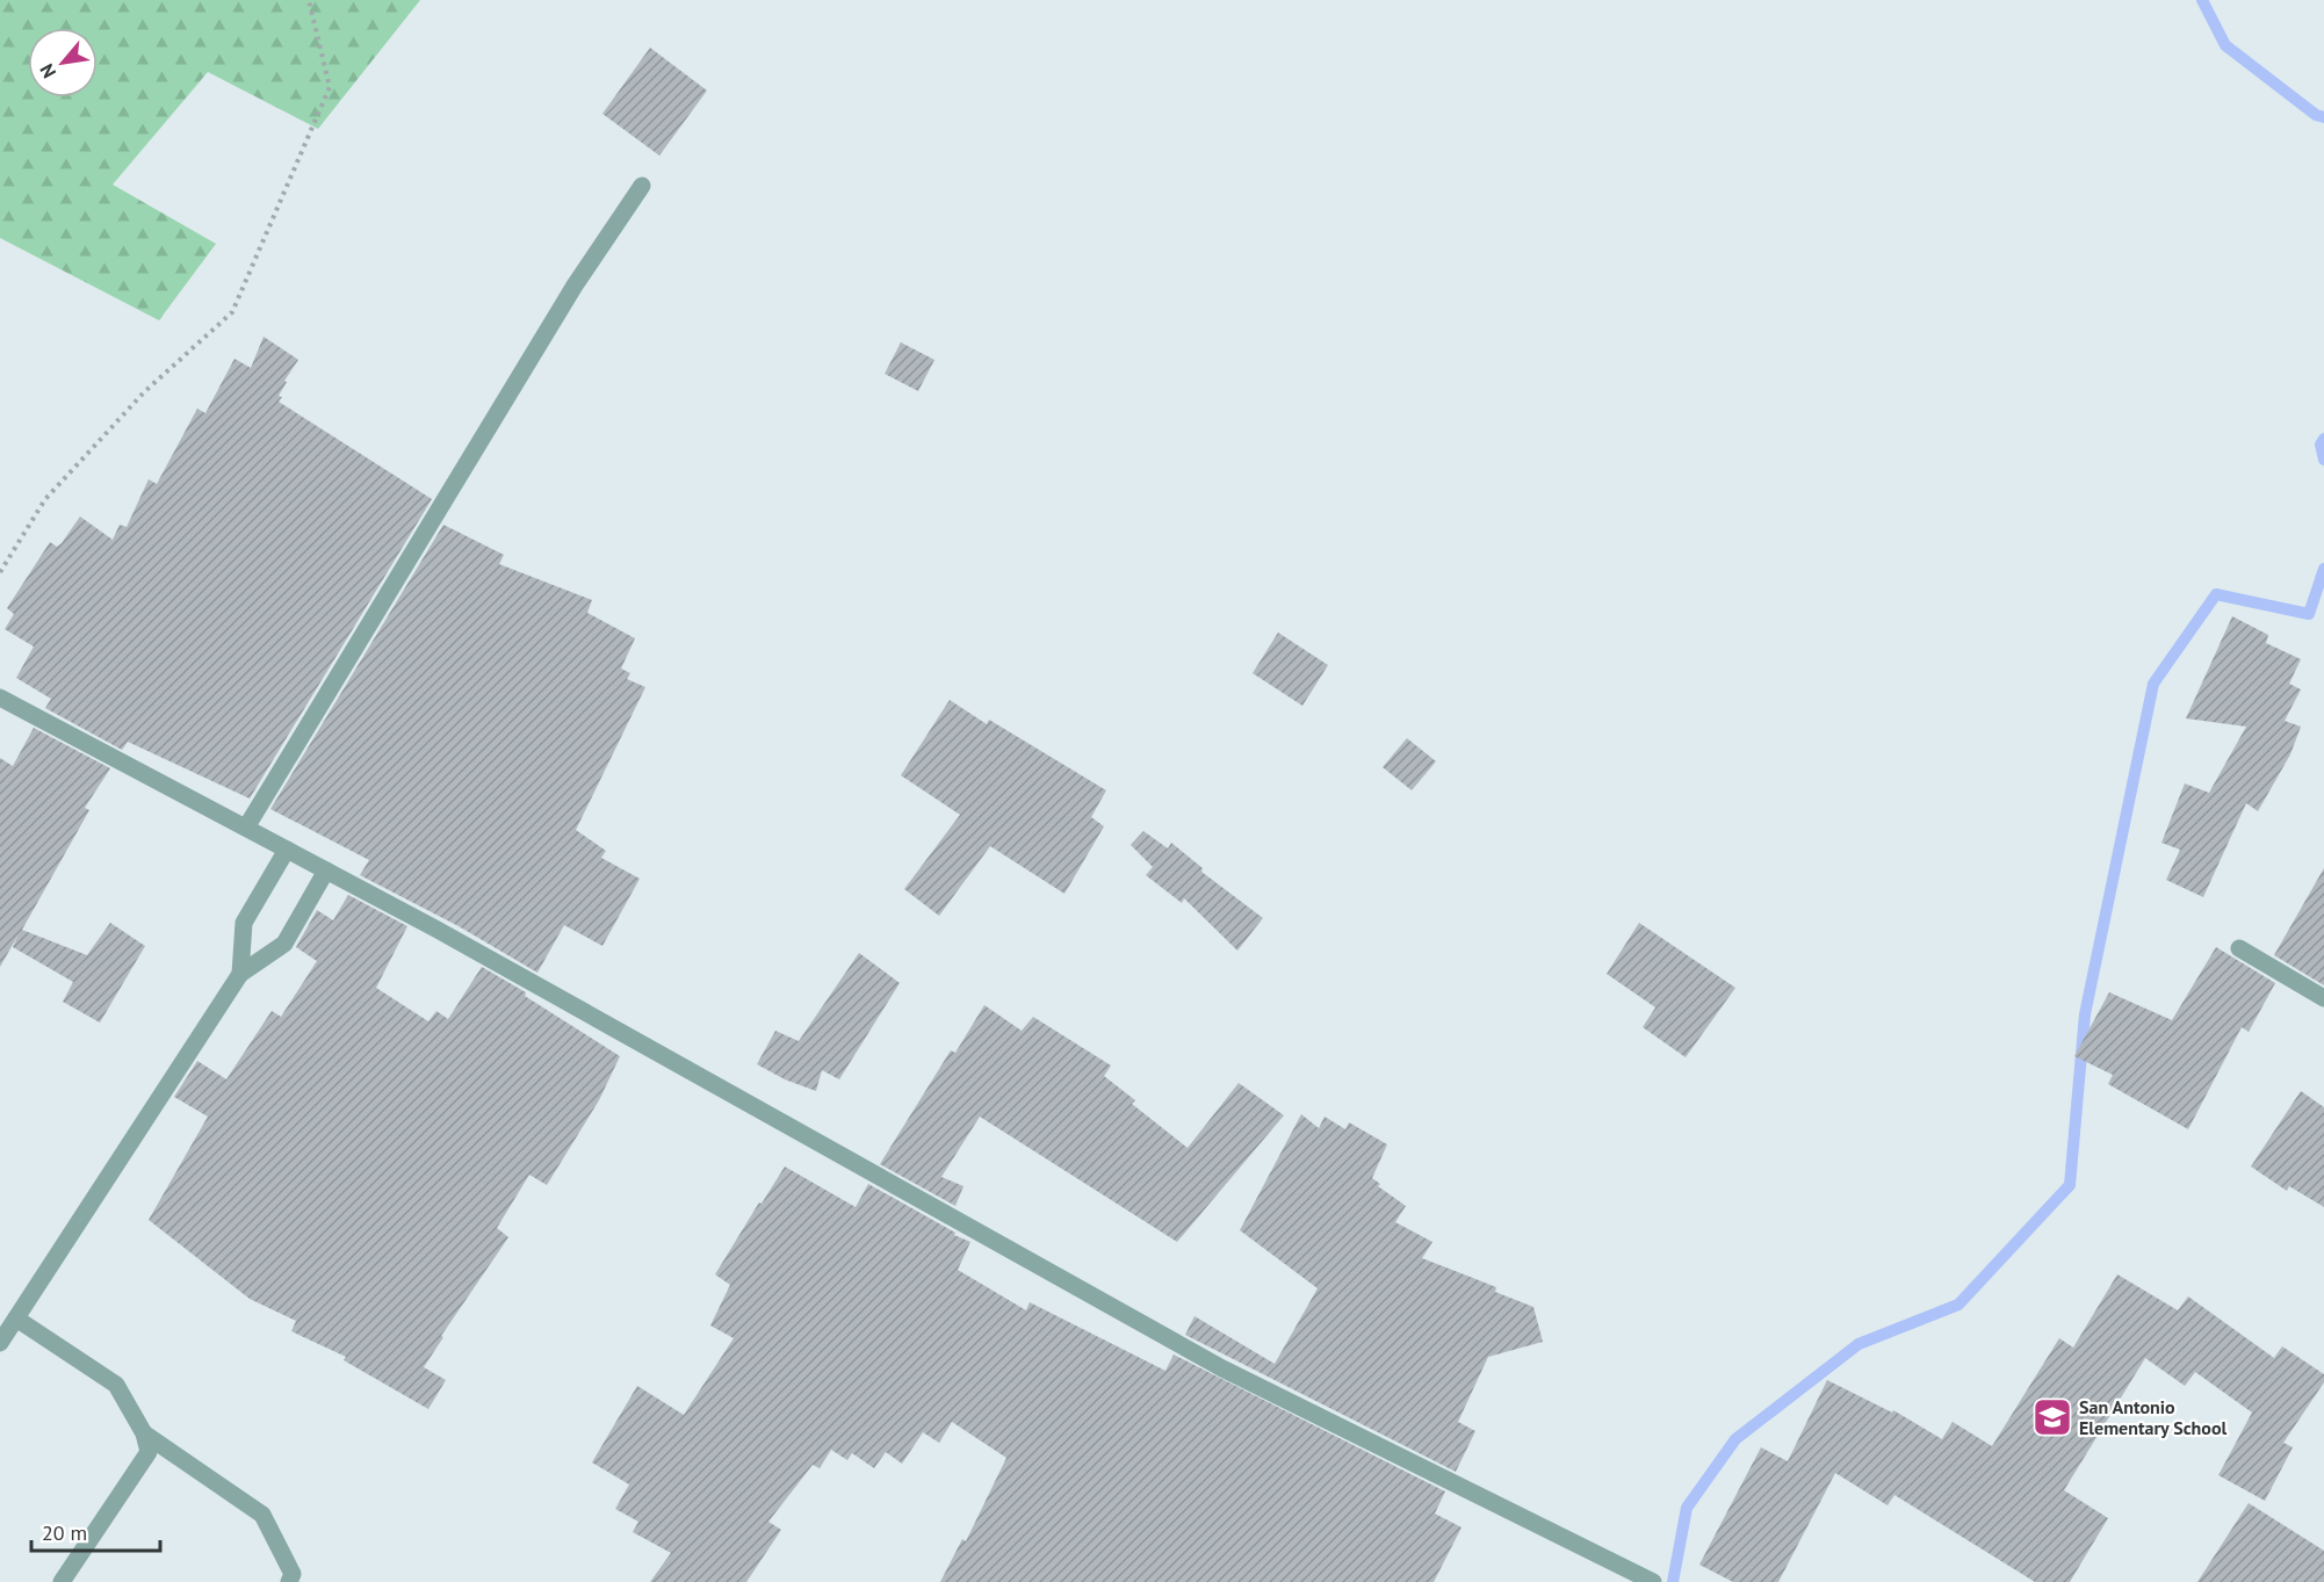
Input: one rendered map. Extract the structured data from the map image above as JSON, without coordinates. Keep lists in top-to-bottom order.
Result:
{
  "places": {
    "school or university": ["San Antonio Elementary School"]
  },
  "scale_bar": "20 m",
  "north": "bottom left"
}
